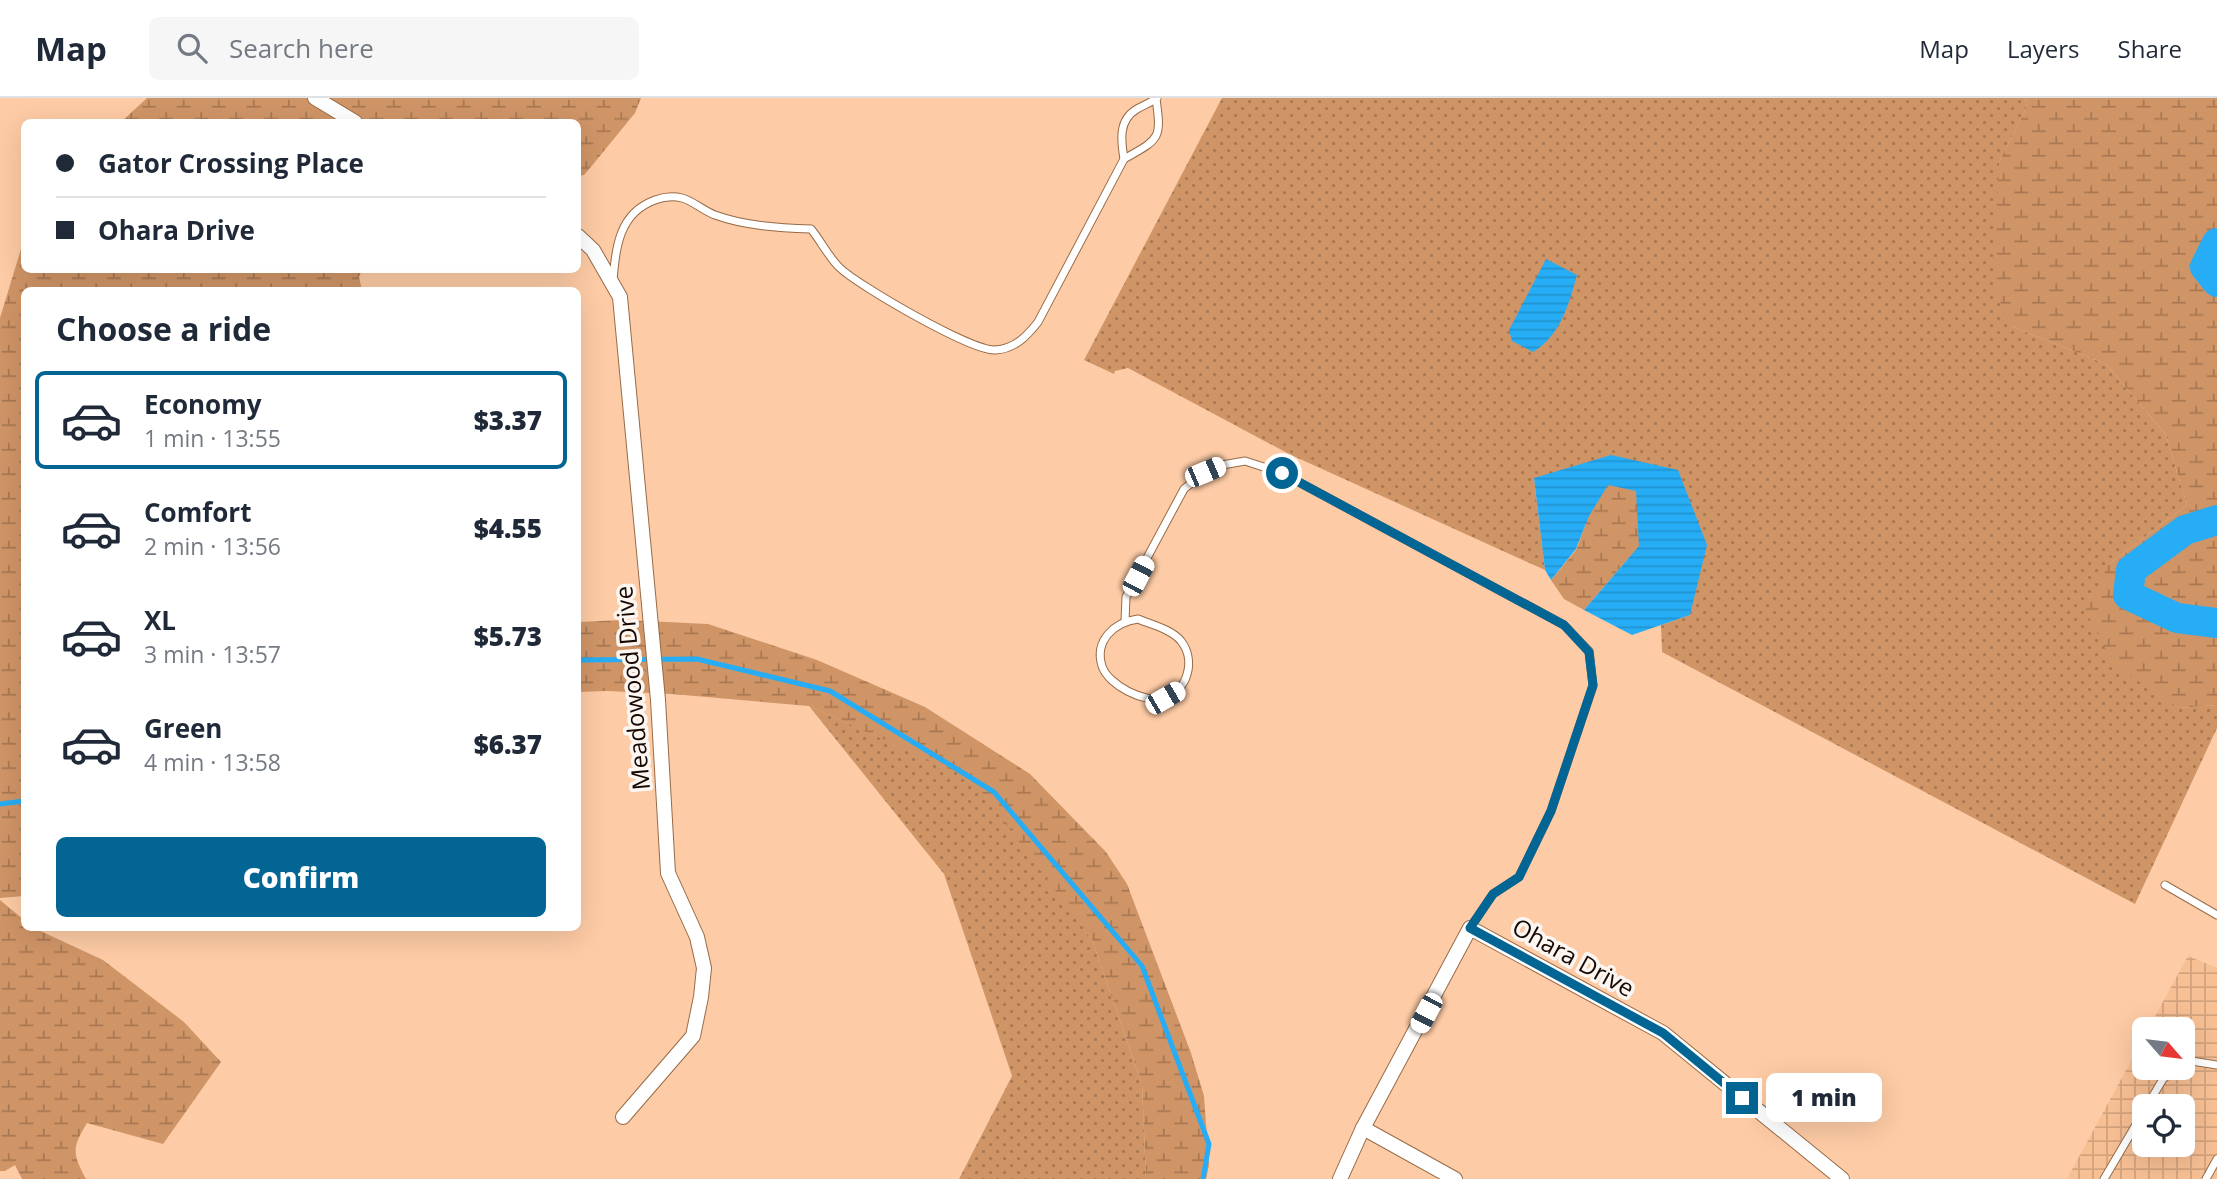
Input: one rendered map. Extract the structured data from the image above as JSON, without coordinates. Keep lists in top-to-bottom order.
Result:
{
  "streets": {
    "street": ["Meadowood Drive", "Ohara Drive"]
  },
  "north": "bottom right",
  "page": {
    "header": "Map",
    "search": "Search here",
    "nav": ["Map", "Layers", "Share"],
    "banner": ["Gator Crossing Place", "Ohara Drive"],
    "heading": "Choose a ride",
    "list": [
      {
        "name": "Economy",
        "note": "1 min · 13:55",
        "value": "$3.37"
      },
      {
        "name": "Comfort",
        "note": "2 min · 13:56",
        "value": "$4.55"
      },
      {
        "name": "XL",
        "note": "3 min · 13:57",
        "value": "$5.73"
      },
      {
        "name": "Green",
        "note": "4 min · 13:58",
        "value": "$6.37"
      }
    ],
    "buttons": "Confirm",
    "bubble": "1 min"
  }
}
